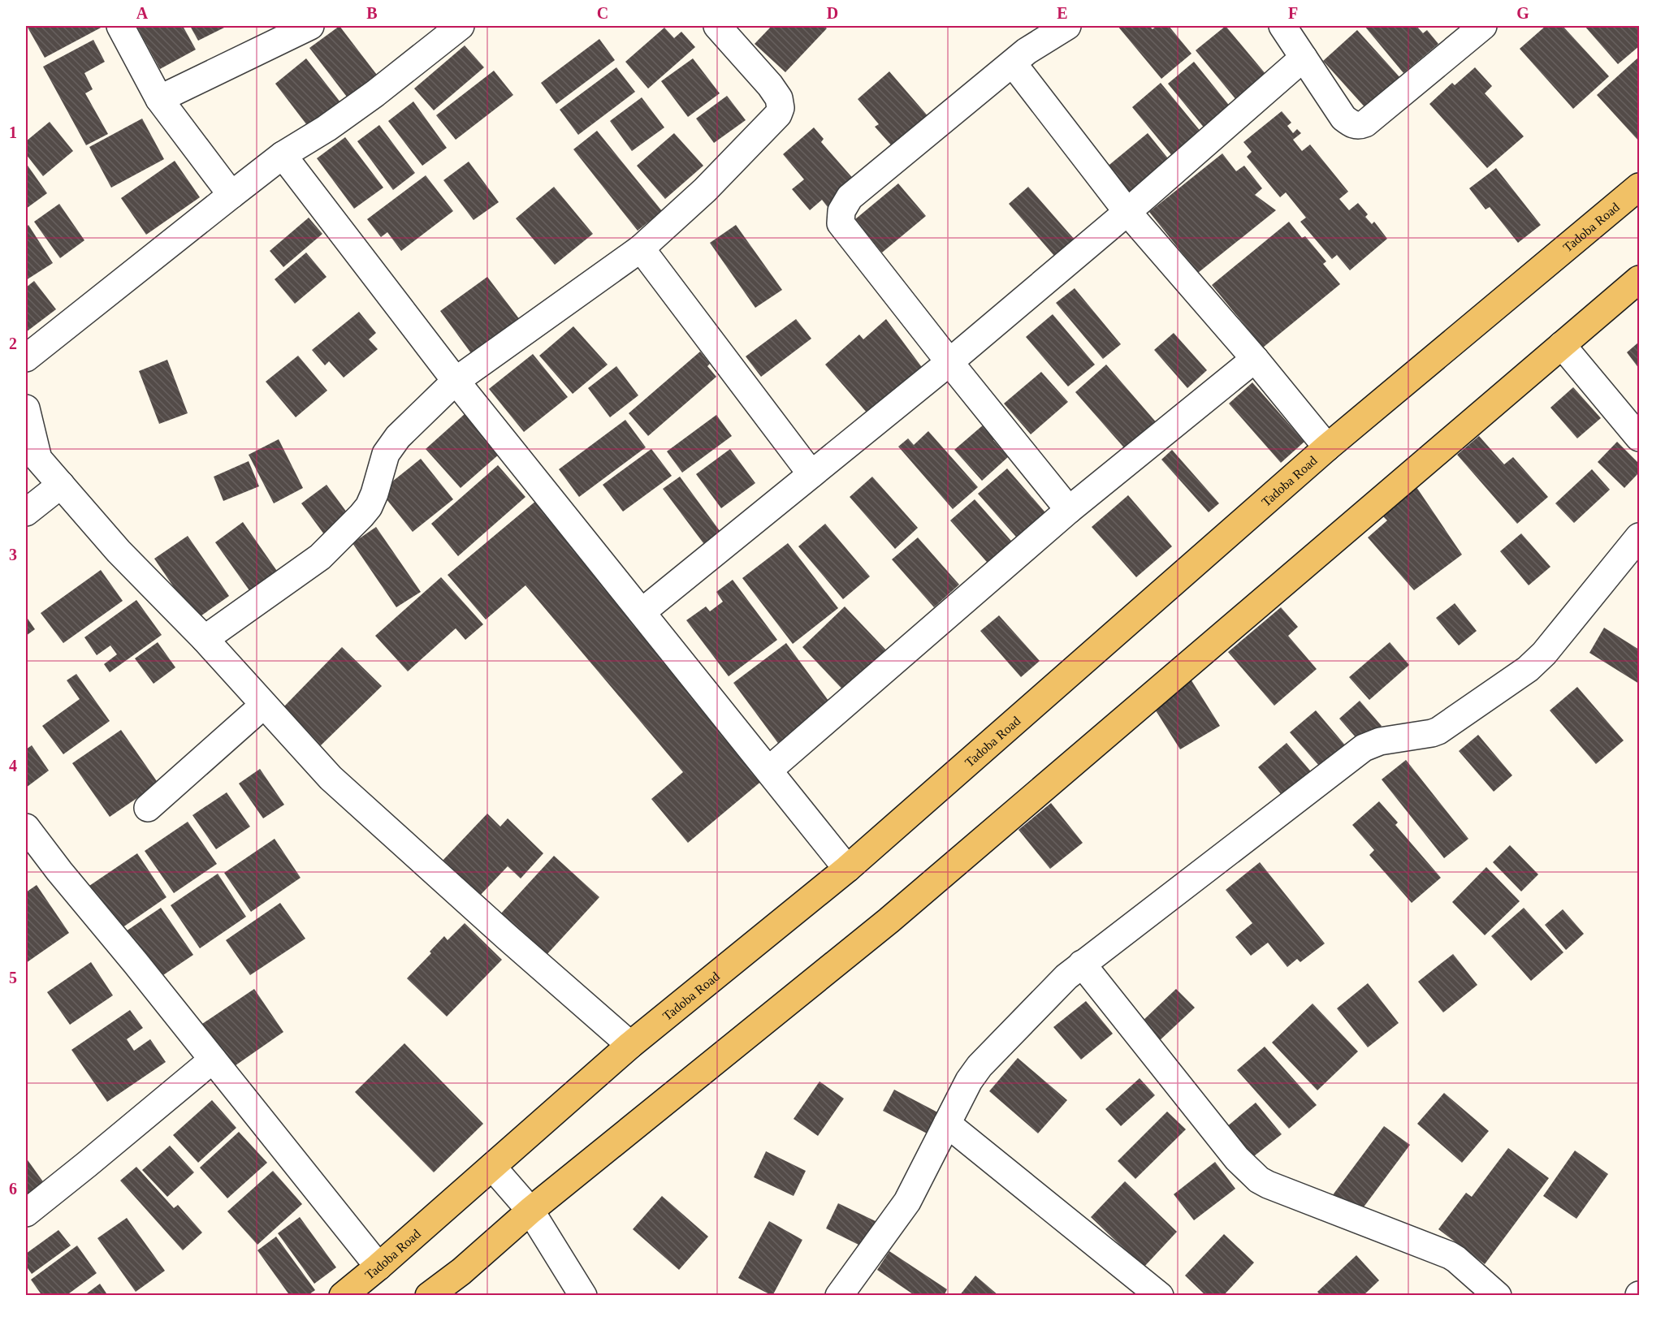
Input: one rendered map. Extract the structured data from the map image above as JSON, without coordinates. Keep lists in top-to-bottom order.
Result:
{
  "streets": {
    "main road": ["Tadoba Road"]
  },
  "grid": {
    "columns": [
      "A",
      "B",
      "C",
      "D",
      "E",
      "F",
      "G"
    ],
    "rows": [
      "1",
      "2",
      "3",
      "4",
      "5",
      "6"
    ]
  }
}
